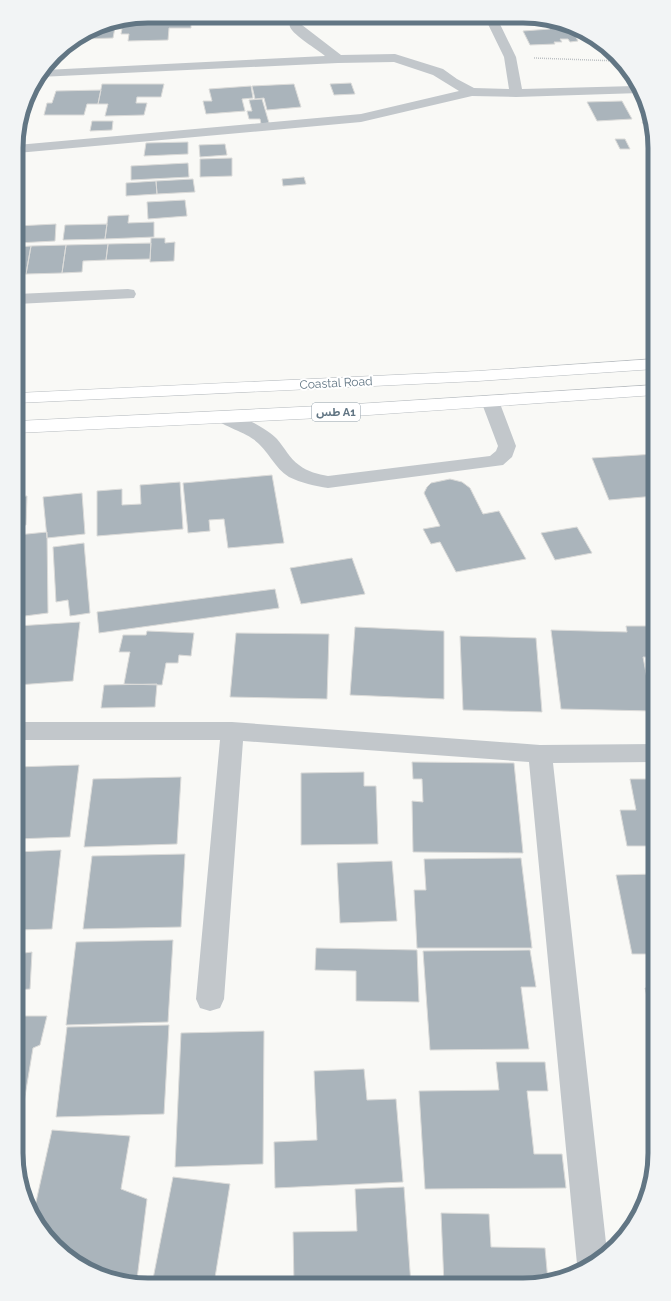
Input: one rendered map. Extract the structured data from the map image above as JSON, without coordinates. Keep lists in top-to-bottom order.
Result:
{
  "streets": {
    "highway": ["Coastal Road", "طس A1"]
  }
}
